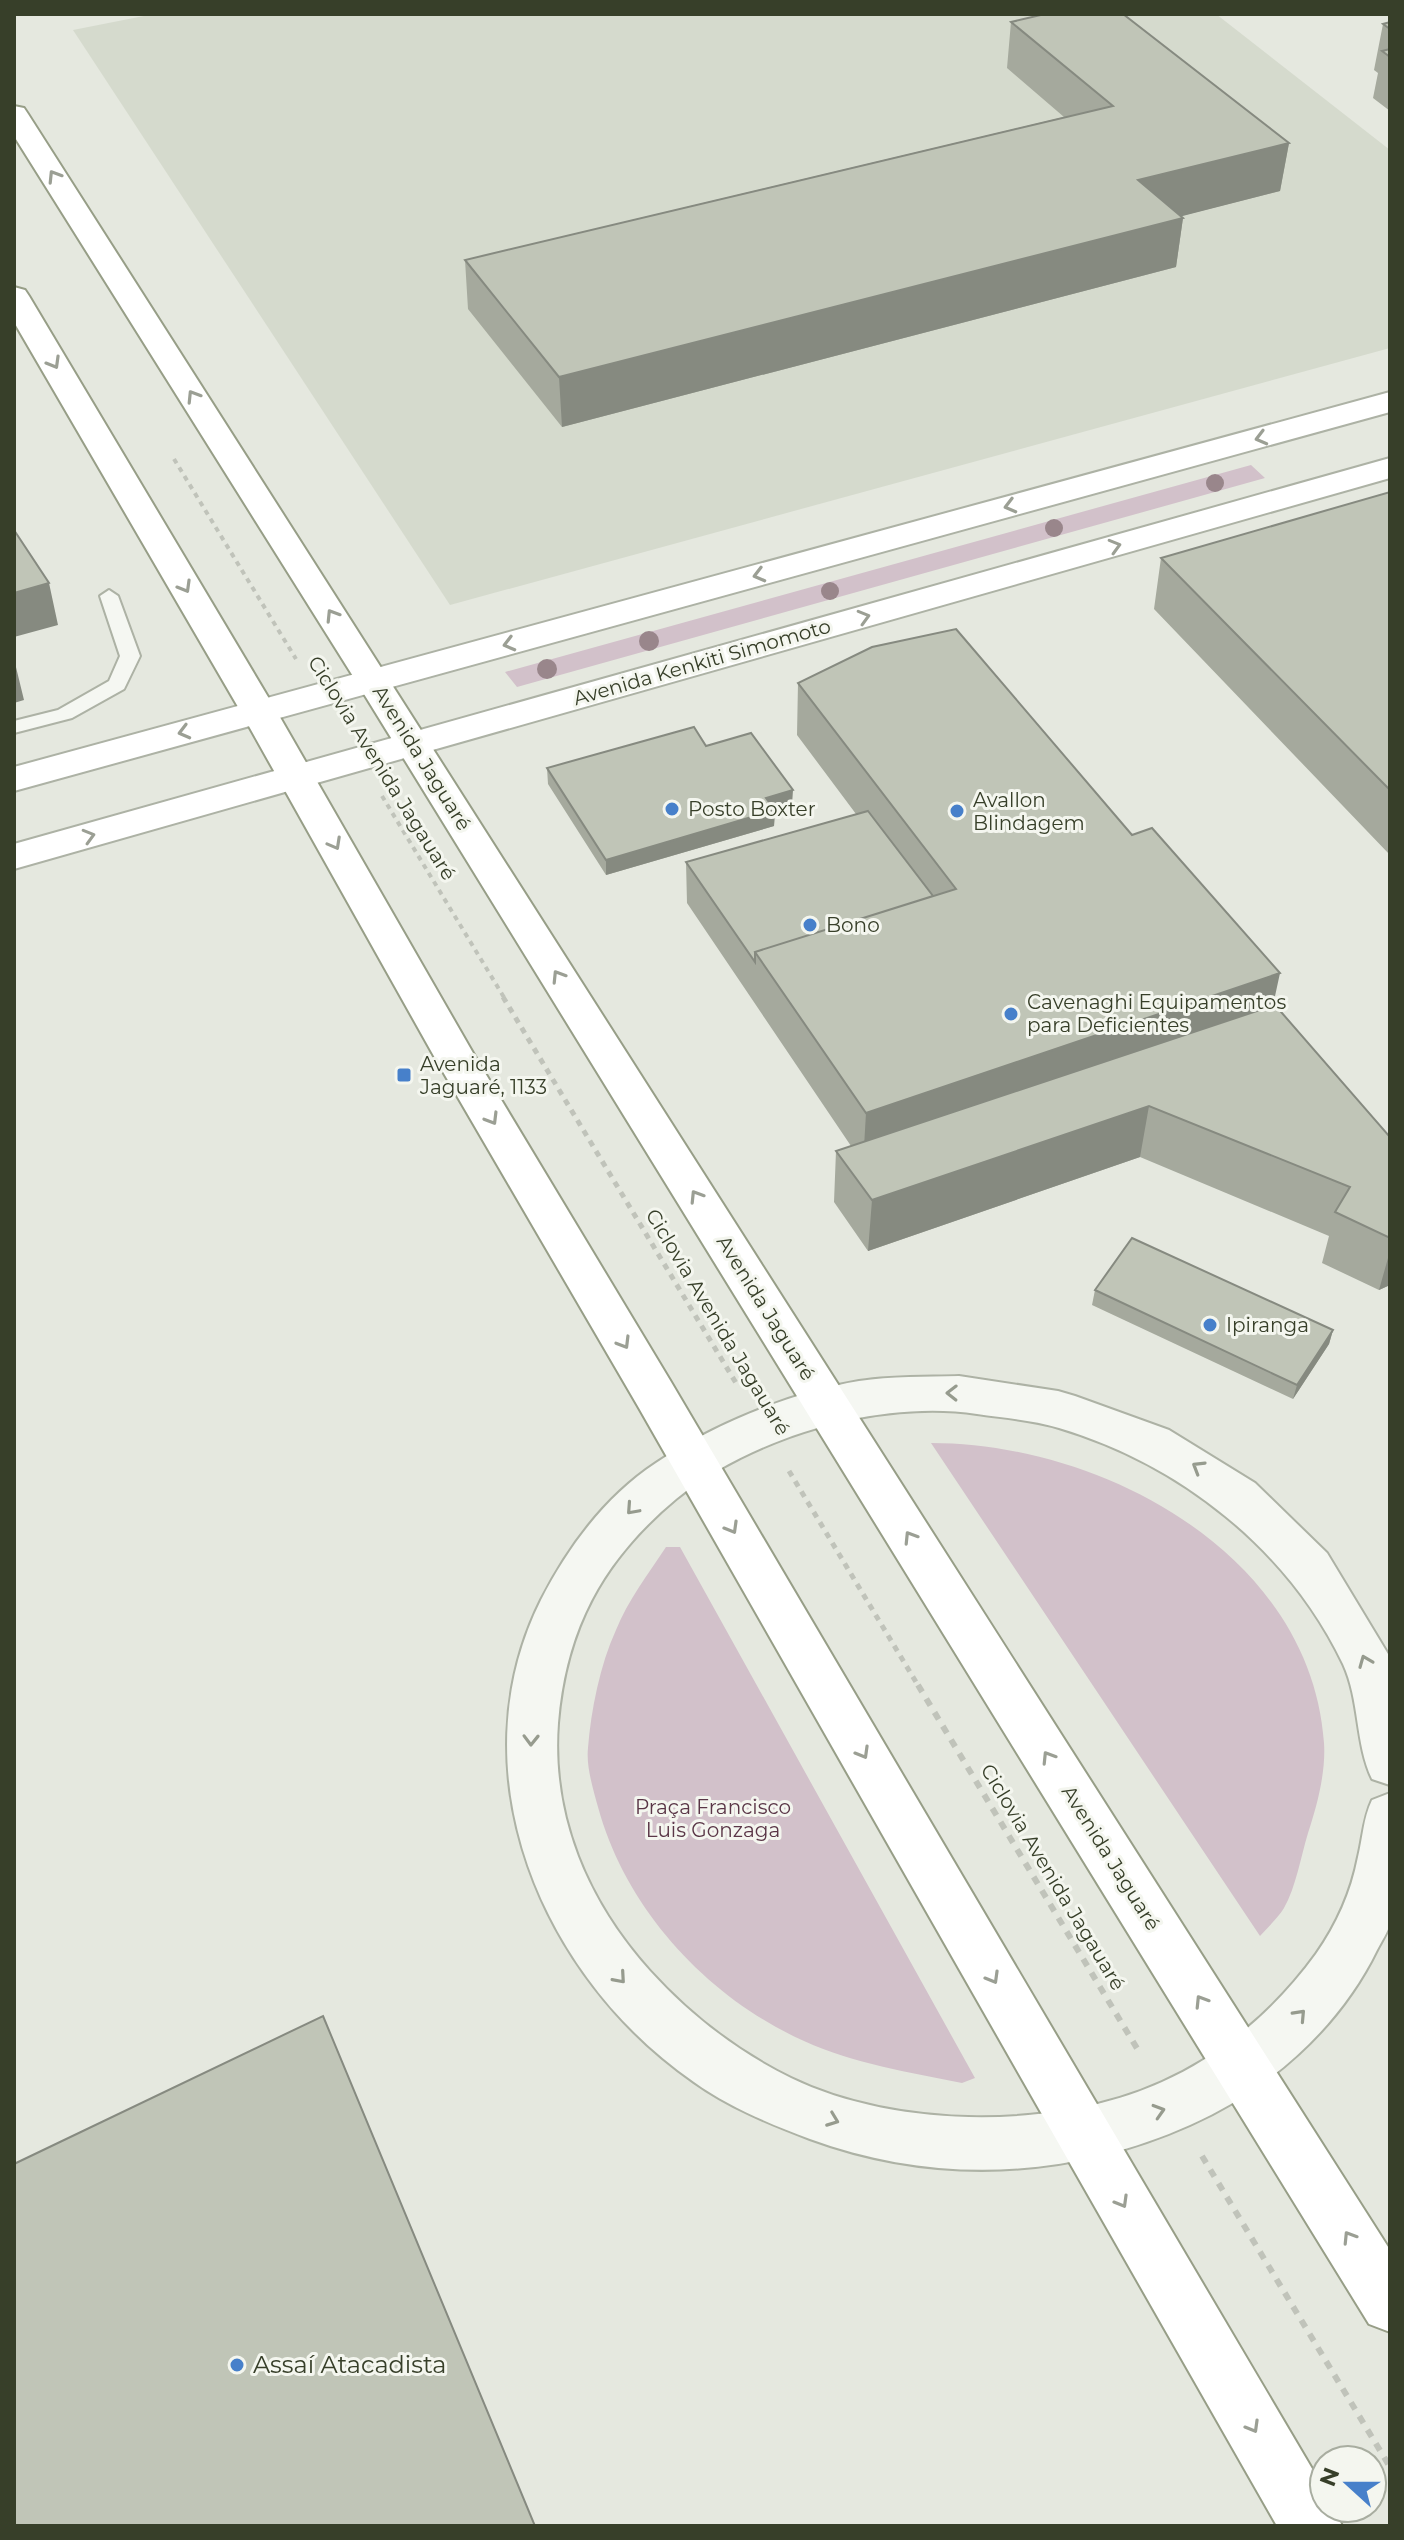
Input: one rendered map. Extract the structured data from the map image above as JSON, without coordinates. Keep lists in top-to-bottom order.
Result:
{
  "streets": {
    "main road": ["Avenida Kenkiti Simomoto", "Avenida Jaguaré"],
    "path": ["Ciclovia Avenida Jagauaré"]
  },
  "crossings": [
    ["Avenida Kenkiti Simomoto", "Avenida Jaguaré"],
    ["Avenida Kenkiti Simomoto", "Ciclovia Avenida Jagauaré"],
    ["Avenida Jaguaré", "Ciclovia Avenida Jagauaré"]
  ],
  "parks": ["Praça Francisco Luis Gonzaga"],
  "places": {
    "other": [
      "Posto Boxter",
      "Avallon Blindagem",
      "Bono",
      "Cavenaghi Equipamentos para Deficientes",
      "Ipiranga",
      "Assaí Atacadista"
    ],
    "transit": ["Avenida Jaguaré, 1133"]
  },
  "north": "left"
}
